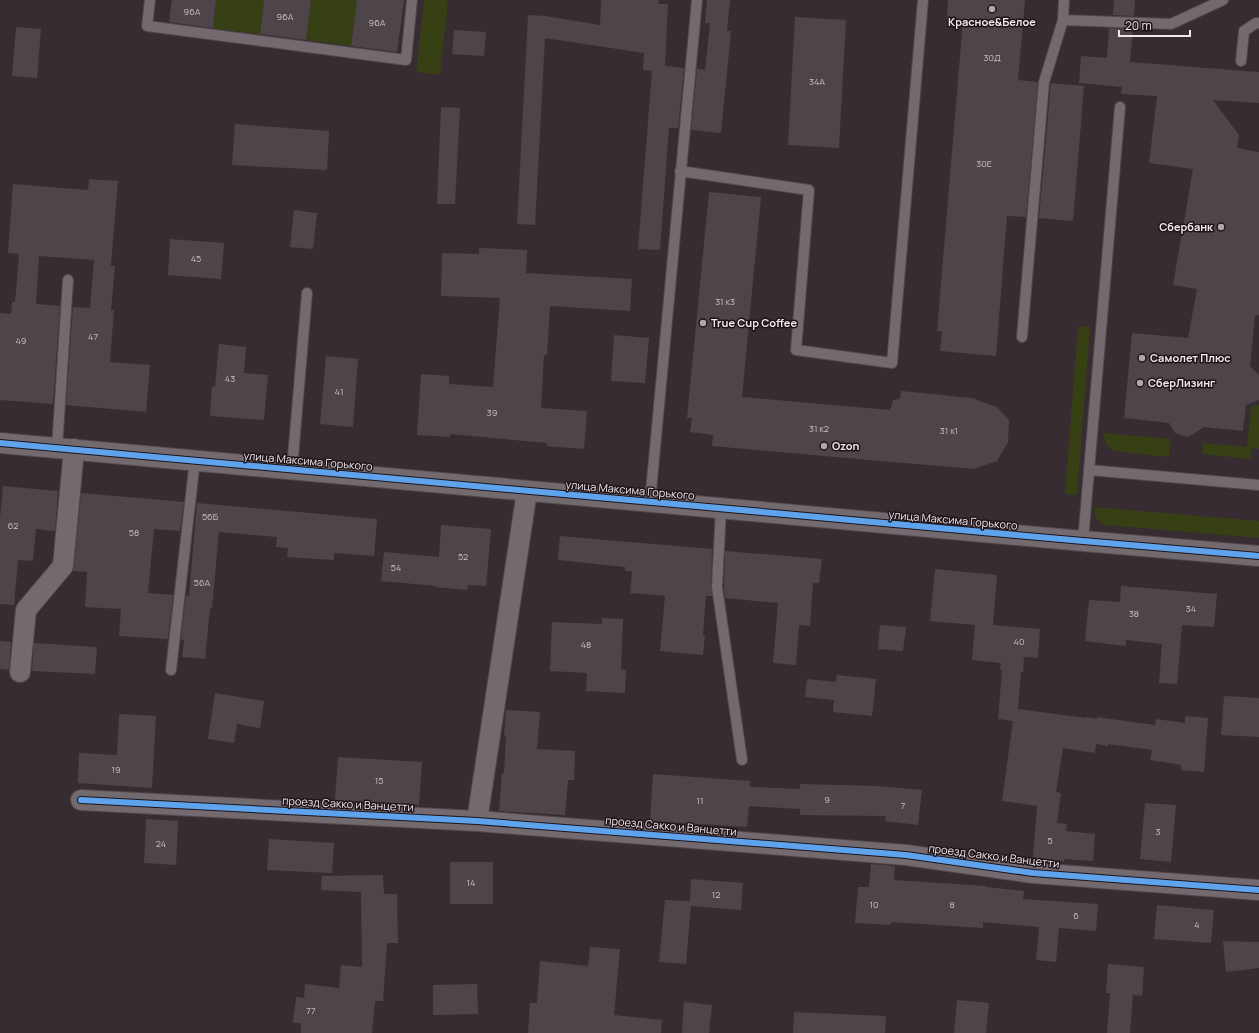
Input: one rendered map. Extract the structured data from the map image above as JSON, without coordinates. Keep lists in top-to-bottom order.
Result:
{
  "streets": {
    "street": ["улица Максима Горького", "проезд Сакко и Ванцетти"]
  },
  "places": [
    "Красное&Белое",
    "Сбербанк",
    "True Cup Coffee",
    "Самолет Плюс",
    "СберЛизинг",
    "Ozon"
  ],
  "house_numbers": [
    "96А",
    "96А",
    "96А",
    "30Д",
    "34А",
    "30Е",
    "45",
    "31 к3",
    "47",
    "49",
    "43",
    "41",
    "39",
    "31 к2",
    "31 к1",
    "56Б",
    "62",
    "58",
    "52",
    "54",
    "56А",
    "34",
    "38",
    "40",
    "48",
    "19",
    "15",
    "9",
    "11",
    "7",
    "3",
    "5",
    "24",
    "14",
    "12",
    "10",
    "8",
    "6",
    "4",
    "77"
  ],
  "scale_bar": "20 m"
}
